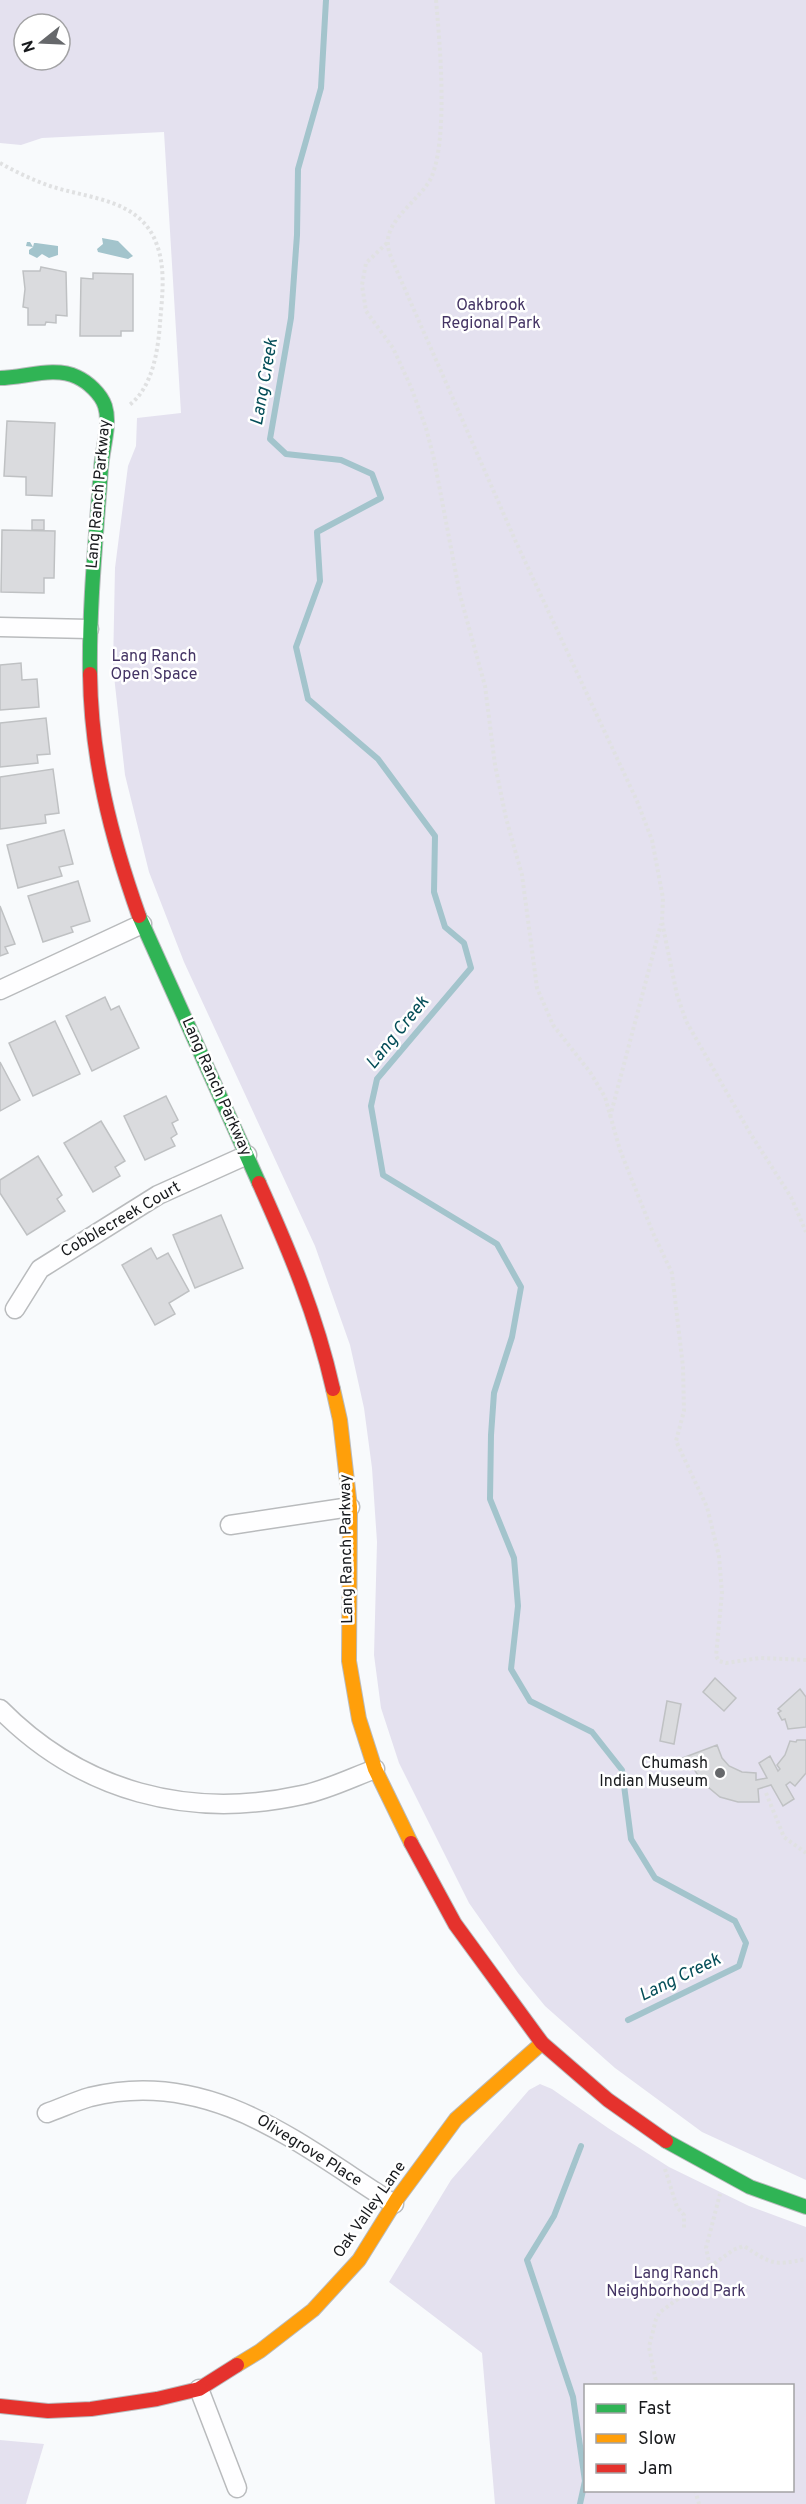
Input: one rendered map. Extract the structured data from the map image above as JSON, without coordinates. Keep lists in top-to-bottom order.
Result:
{
  "streets": {
    "street": [
      "Lang Ranch Parkway",
      "Cobblecreek Court",
      "Olivegrove Place",
      "Oak Valley Lane"
    ]
  },
  "crossings": [
    ["Lang Ranch Parkway", "Cobblecreek Court"],
    ["Lang Ranch Parkway", "Oak Valley Lane"],
    ["Olivegrove Place", "Oak Valley Lane"]
  ],
  "water": ["Lang Creek"],
  "parks": ["Oakbrook Regional Park", "Lang Ranch Open Space", "Lang Ranch Neighborhood Park"],
  "places": ["Chumash Indian Museum"],
  "legend": ["Fast", "Slow", "Jam"],
  "north": "left"
}
